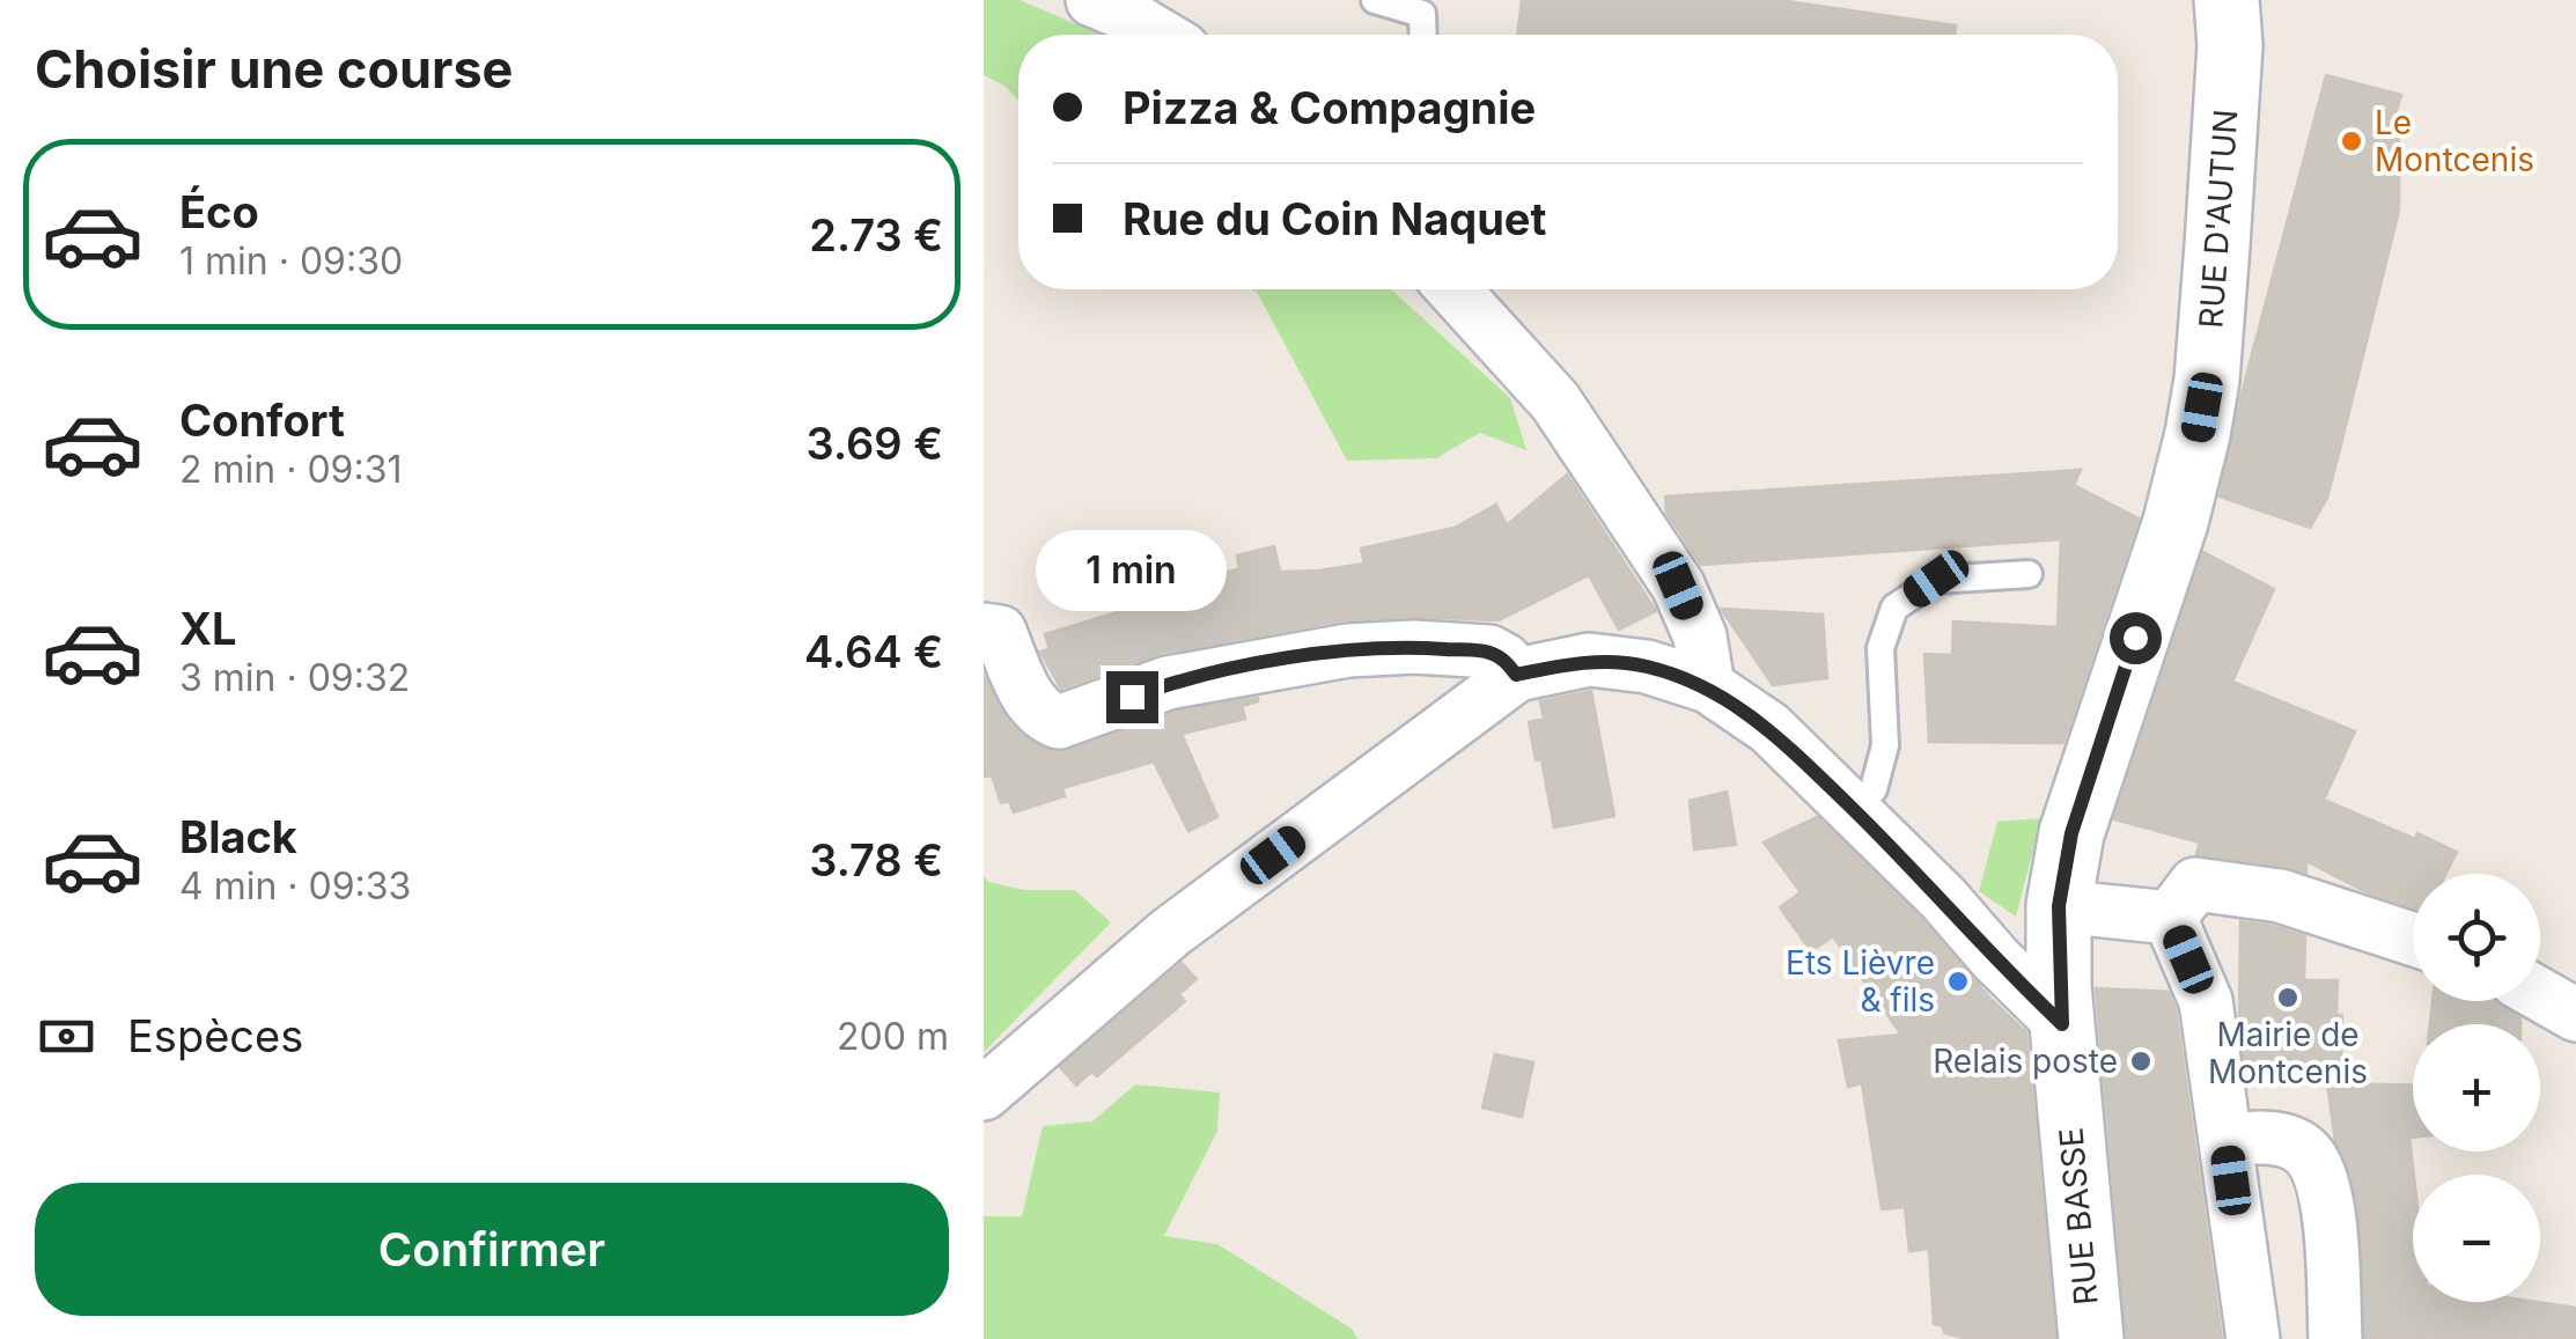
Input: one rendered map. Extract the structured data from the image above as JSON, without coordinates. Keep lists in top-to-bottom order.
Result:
{
  "streets": {
    "main road": ["RUE D'AUTUN", "RUE BASSE"]
  },
  "crossings": [
    ["RUE D'AUTUN", "RUE BASSE"]
  ],
  "places": [
    "Le Montcenis",
    "Ets Lièvre & fils",
    "Mairie de Montcenis",
    "Relais poste"
  ],
  "page": {
    "heading": "Choisir une course",
    "banner": ["Pizza & Compagnie", "Rue du Coin Naquet"],
    "list": [
      {
        "name": "Éco",
        "note": "1 min · 09:30",
        "value": "2.73 €"
      },
      {
        "name": "Confort",
        "note": "2 min · 09:31",
        "value": "3.69 €"
      },
      {
        "name": "XL",
        "note": "3 min · 09:32",
        "value": "4.64 €"
      },
      {
        "name": "Black",
        "note": "4 min · 09:33",
        "value": "3.78 €"
      }
    ],
    "bubble": "1 min",
    "map_buttons": ["+", "−"],
    "pay": ["Espèces", "200 m"],
    "buttons": "Confirmer"
  }
}
